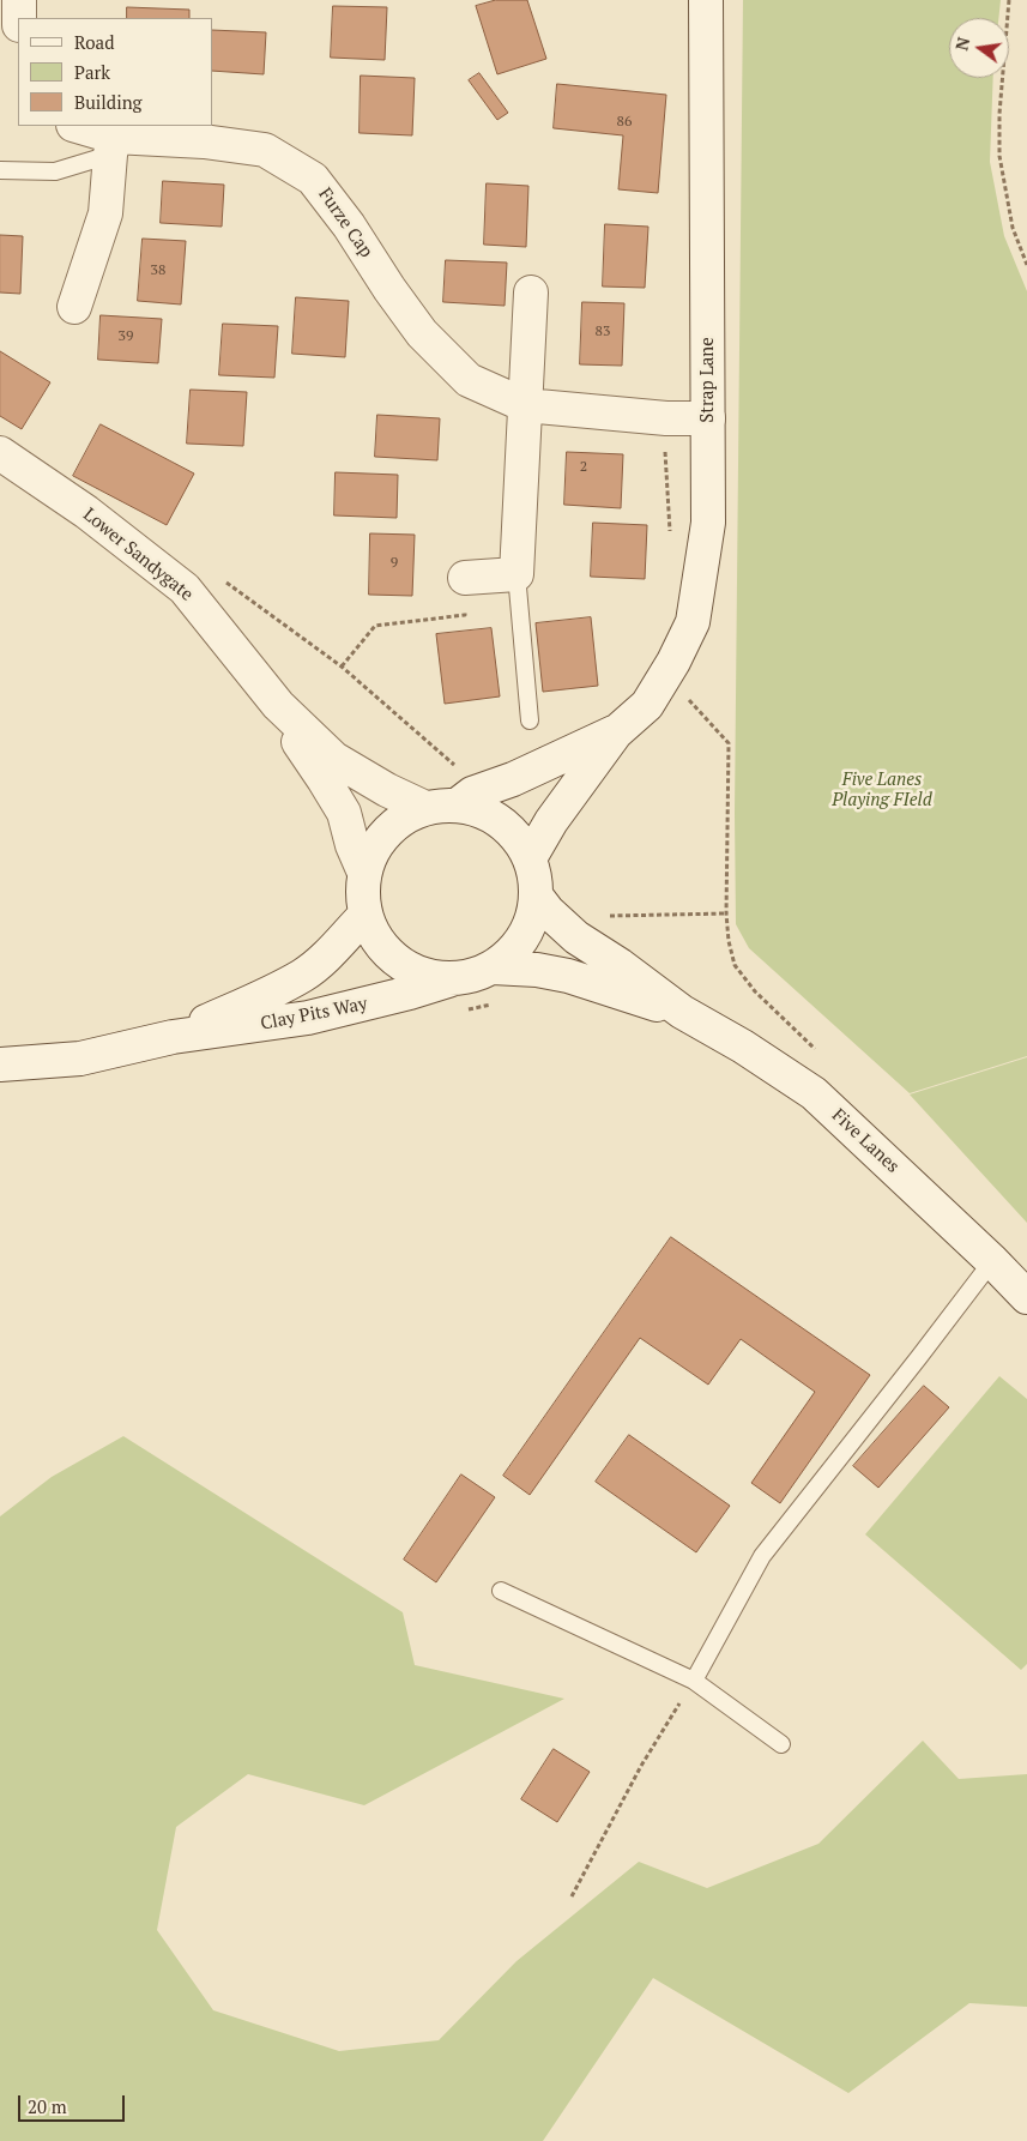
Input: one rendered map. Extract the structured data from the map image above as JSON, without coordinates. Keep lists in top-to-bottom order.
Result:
{
  "streets": {
    "main road": [
      "Furze Cap",
      "Strap Lane",
      "Lower Sandygate",
      "Clay Pits Way",
      "Five Lanes"
    ]
  },
  "crossings": [
    ["Furze Cap", "Strap Lane"],
    ["Strap Lane", "Lower Sandygate"],
    ["Strap Lane", "Clay Pits Way"],
    ["Strap Lane", "Five Lanes"],
    ["Lower Sandygate", "Clay Pits Way"],
    ["Lower Sandygate", "Five Lanes"],
    ["Clay Pits Way", "Five Lanes"]
  ],
  "parks": ["Five Lanes Playing FIeld"],
  "house_numbers": [
    "86",
    "38",
    "83",
    "39",
    "2",
    "9"
  ],
  "legend": ["Road", "Park", "Building"],
  "scale_bar": "20 m",
  "north": "left"
}
